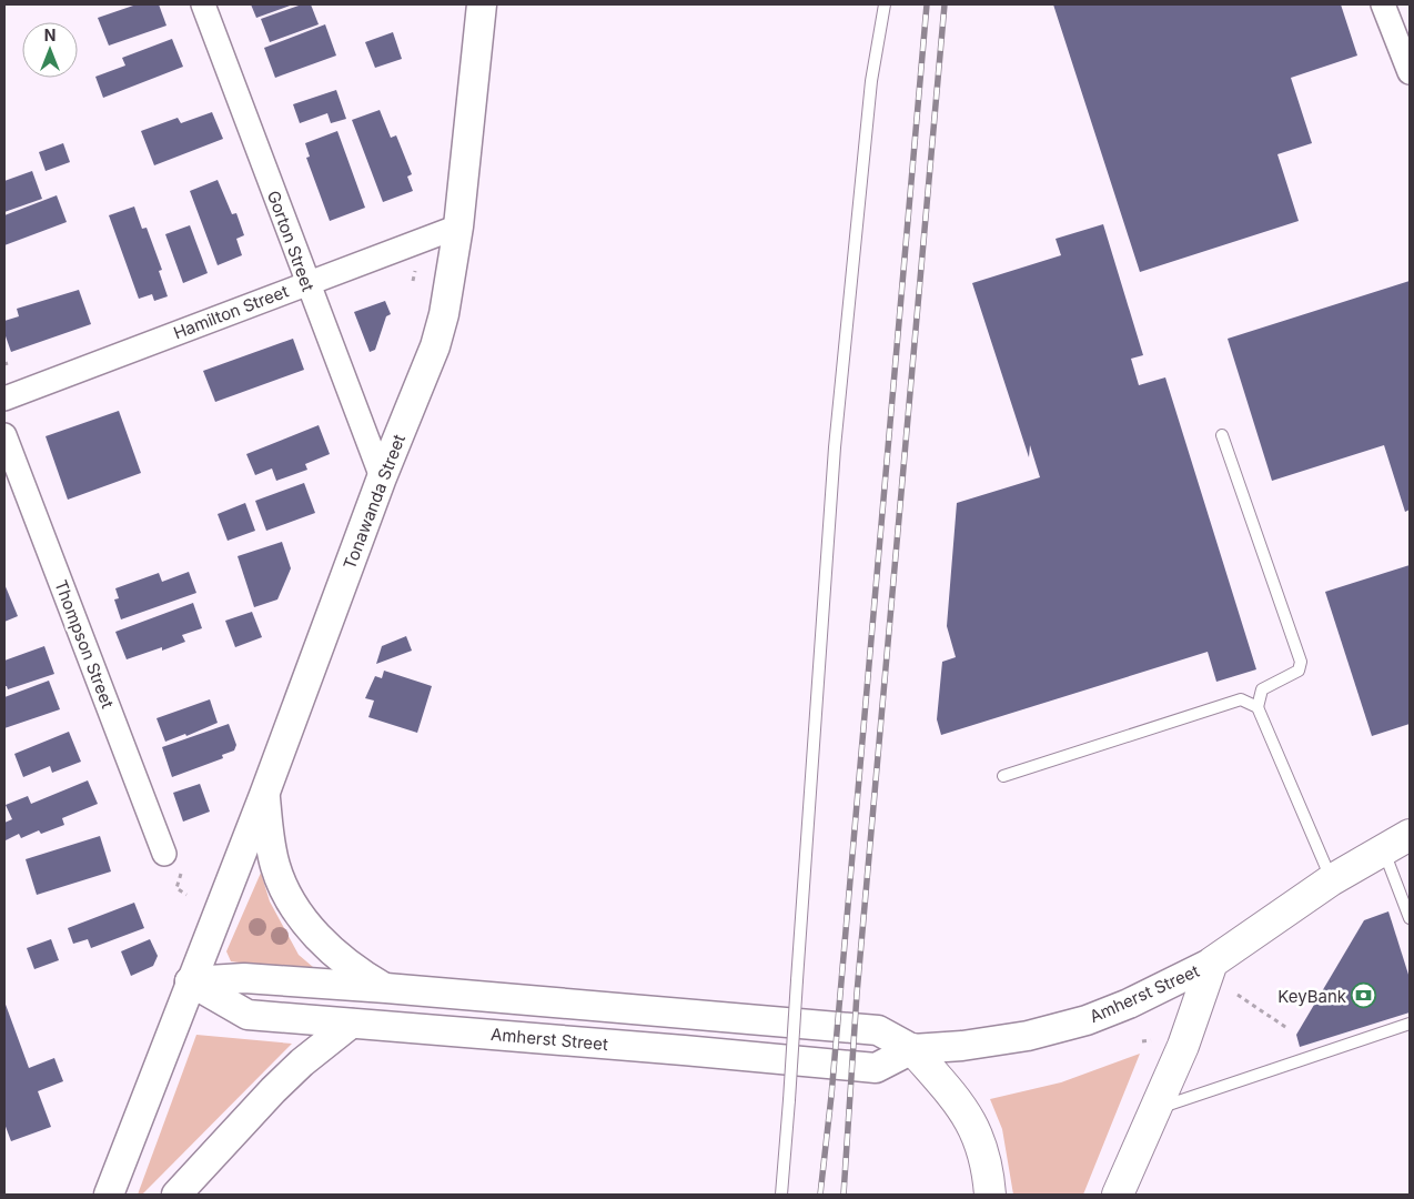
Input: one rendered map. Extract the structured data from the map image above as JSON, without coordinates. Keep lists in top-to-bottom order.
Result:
{
  "streets": {
    "street": [
      "Gorton Street",
      "Hamilton Street",
      "Tonawanda Street",
      "Thompson Street",
      "Amherst Street"
    ]
  },
  "crossings": [
    ["Gorton Street", "Hamilton Street"],
    ["Gorton Street", "Tonawanda Street"],
    ["Hamilton Street", "Tonawanda Street"],
    ["Tonawanda Street", "Amherst Street"]
  ],
  "places": {
    "bank": ["KeyBank"]
  },
  "north": "top"
}
